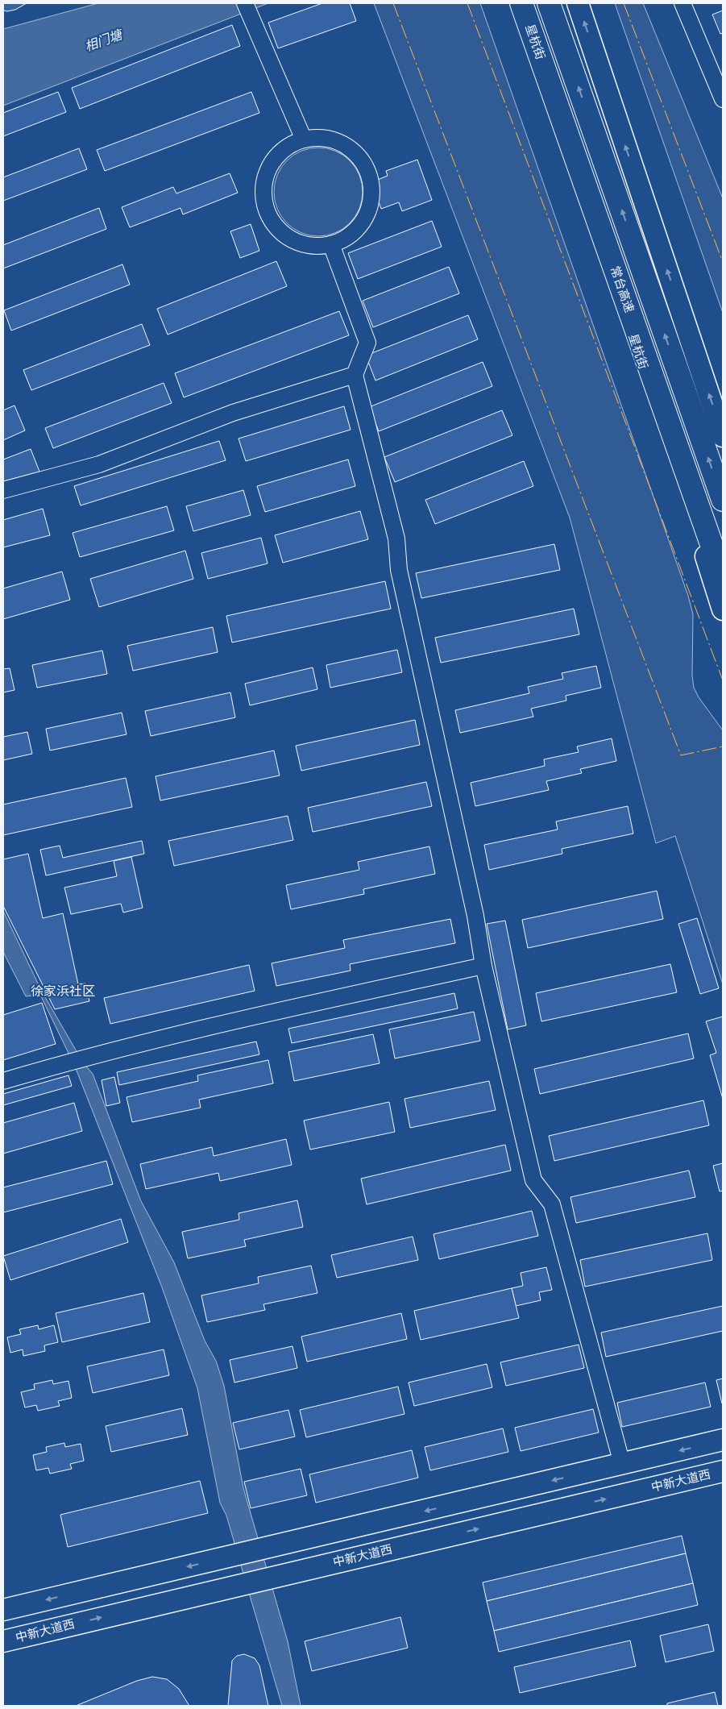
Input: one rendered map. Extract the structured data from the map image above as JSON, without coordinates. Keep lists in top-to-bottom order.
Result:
{
  "streets": {
    "highway": ["常台高速"],
    "main road": ["星杭街", "中新大道西"]
  },
  "crossings": [
    ["星杭街", "常台高速"]
  ],
  "districts": ["徐家浜社区"],
  "water": ["相门塘"]
}
